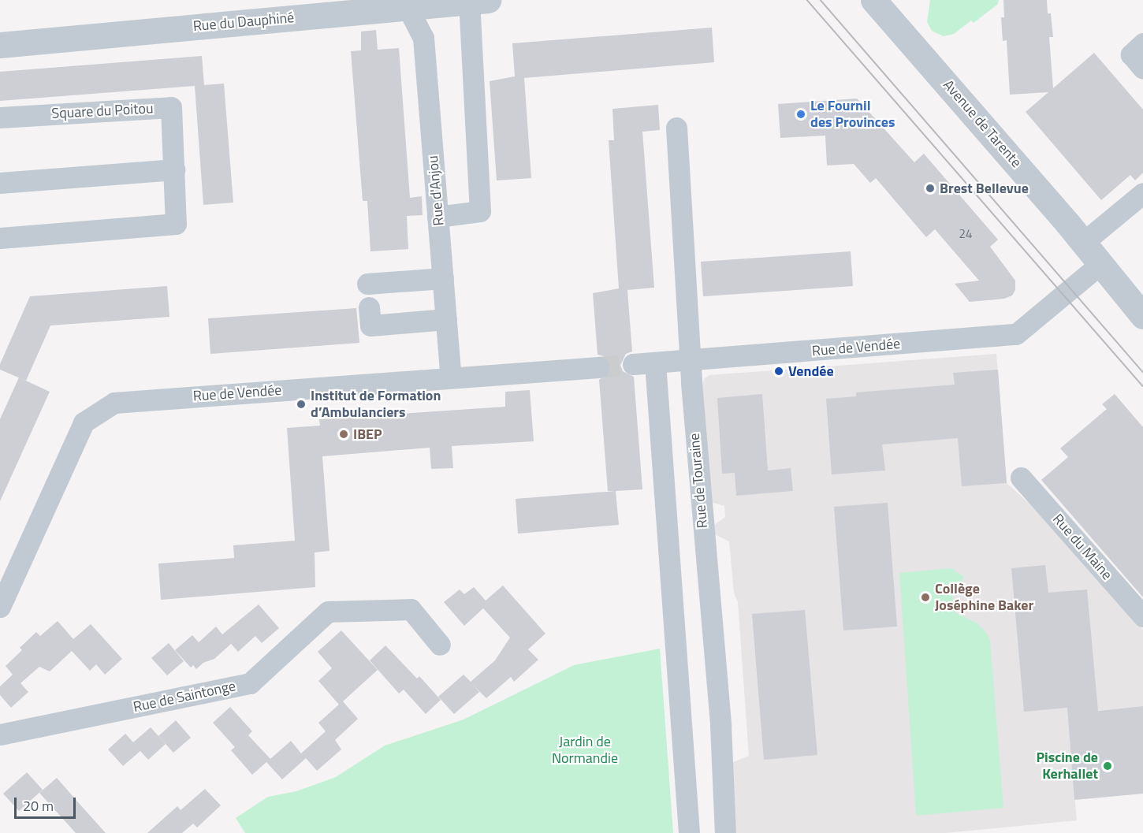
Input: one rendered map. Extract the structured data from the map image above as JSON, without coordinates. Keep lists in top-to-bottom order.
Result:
{
  "streets": {
    "street": [
      "Rue du Dauphiné",
      "Square du Poitou",
      "Avenue de Tarente",
      "Rue d'Anjou",
      "Rue de Vendée",
      "Rue de Touraine",
      "Rue du Maine",
      "Rue de Saintonge"
    ]
  },
  "crossings": [
    ["Rue du Dauphiné", "Rue d'Anjou"],
    ["Avenue de Tarente", "Rue de Vendée"],
    ["Rue d'Anjou", "Rue de Vendée"],
    ["Rue de Vendée", "Rue de Touraine"]
  ],
  "parks": ["Jardin de Normandie"],
  "places": [
    "Le Fournil des Provinces",
    "Brest Bellevue",
    "Vendée",
    "Institut de Formation d’Ambulanciers",
    "IBEP",
    "Collège Joséphine Baker",
    "Piscine de Kerhallet"
  ],
  "house_numbers": ["24"],
  "scale_bar": "20 m"
}
